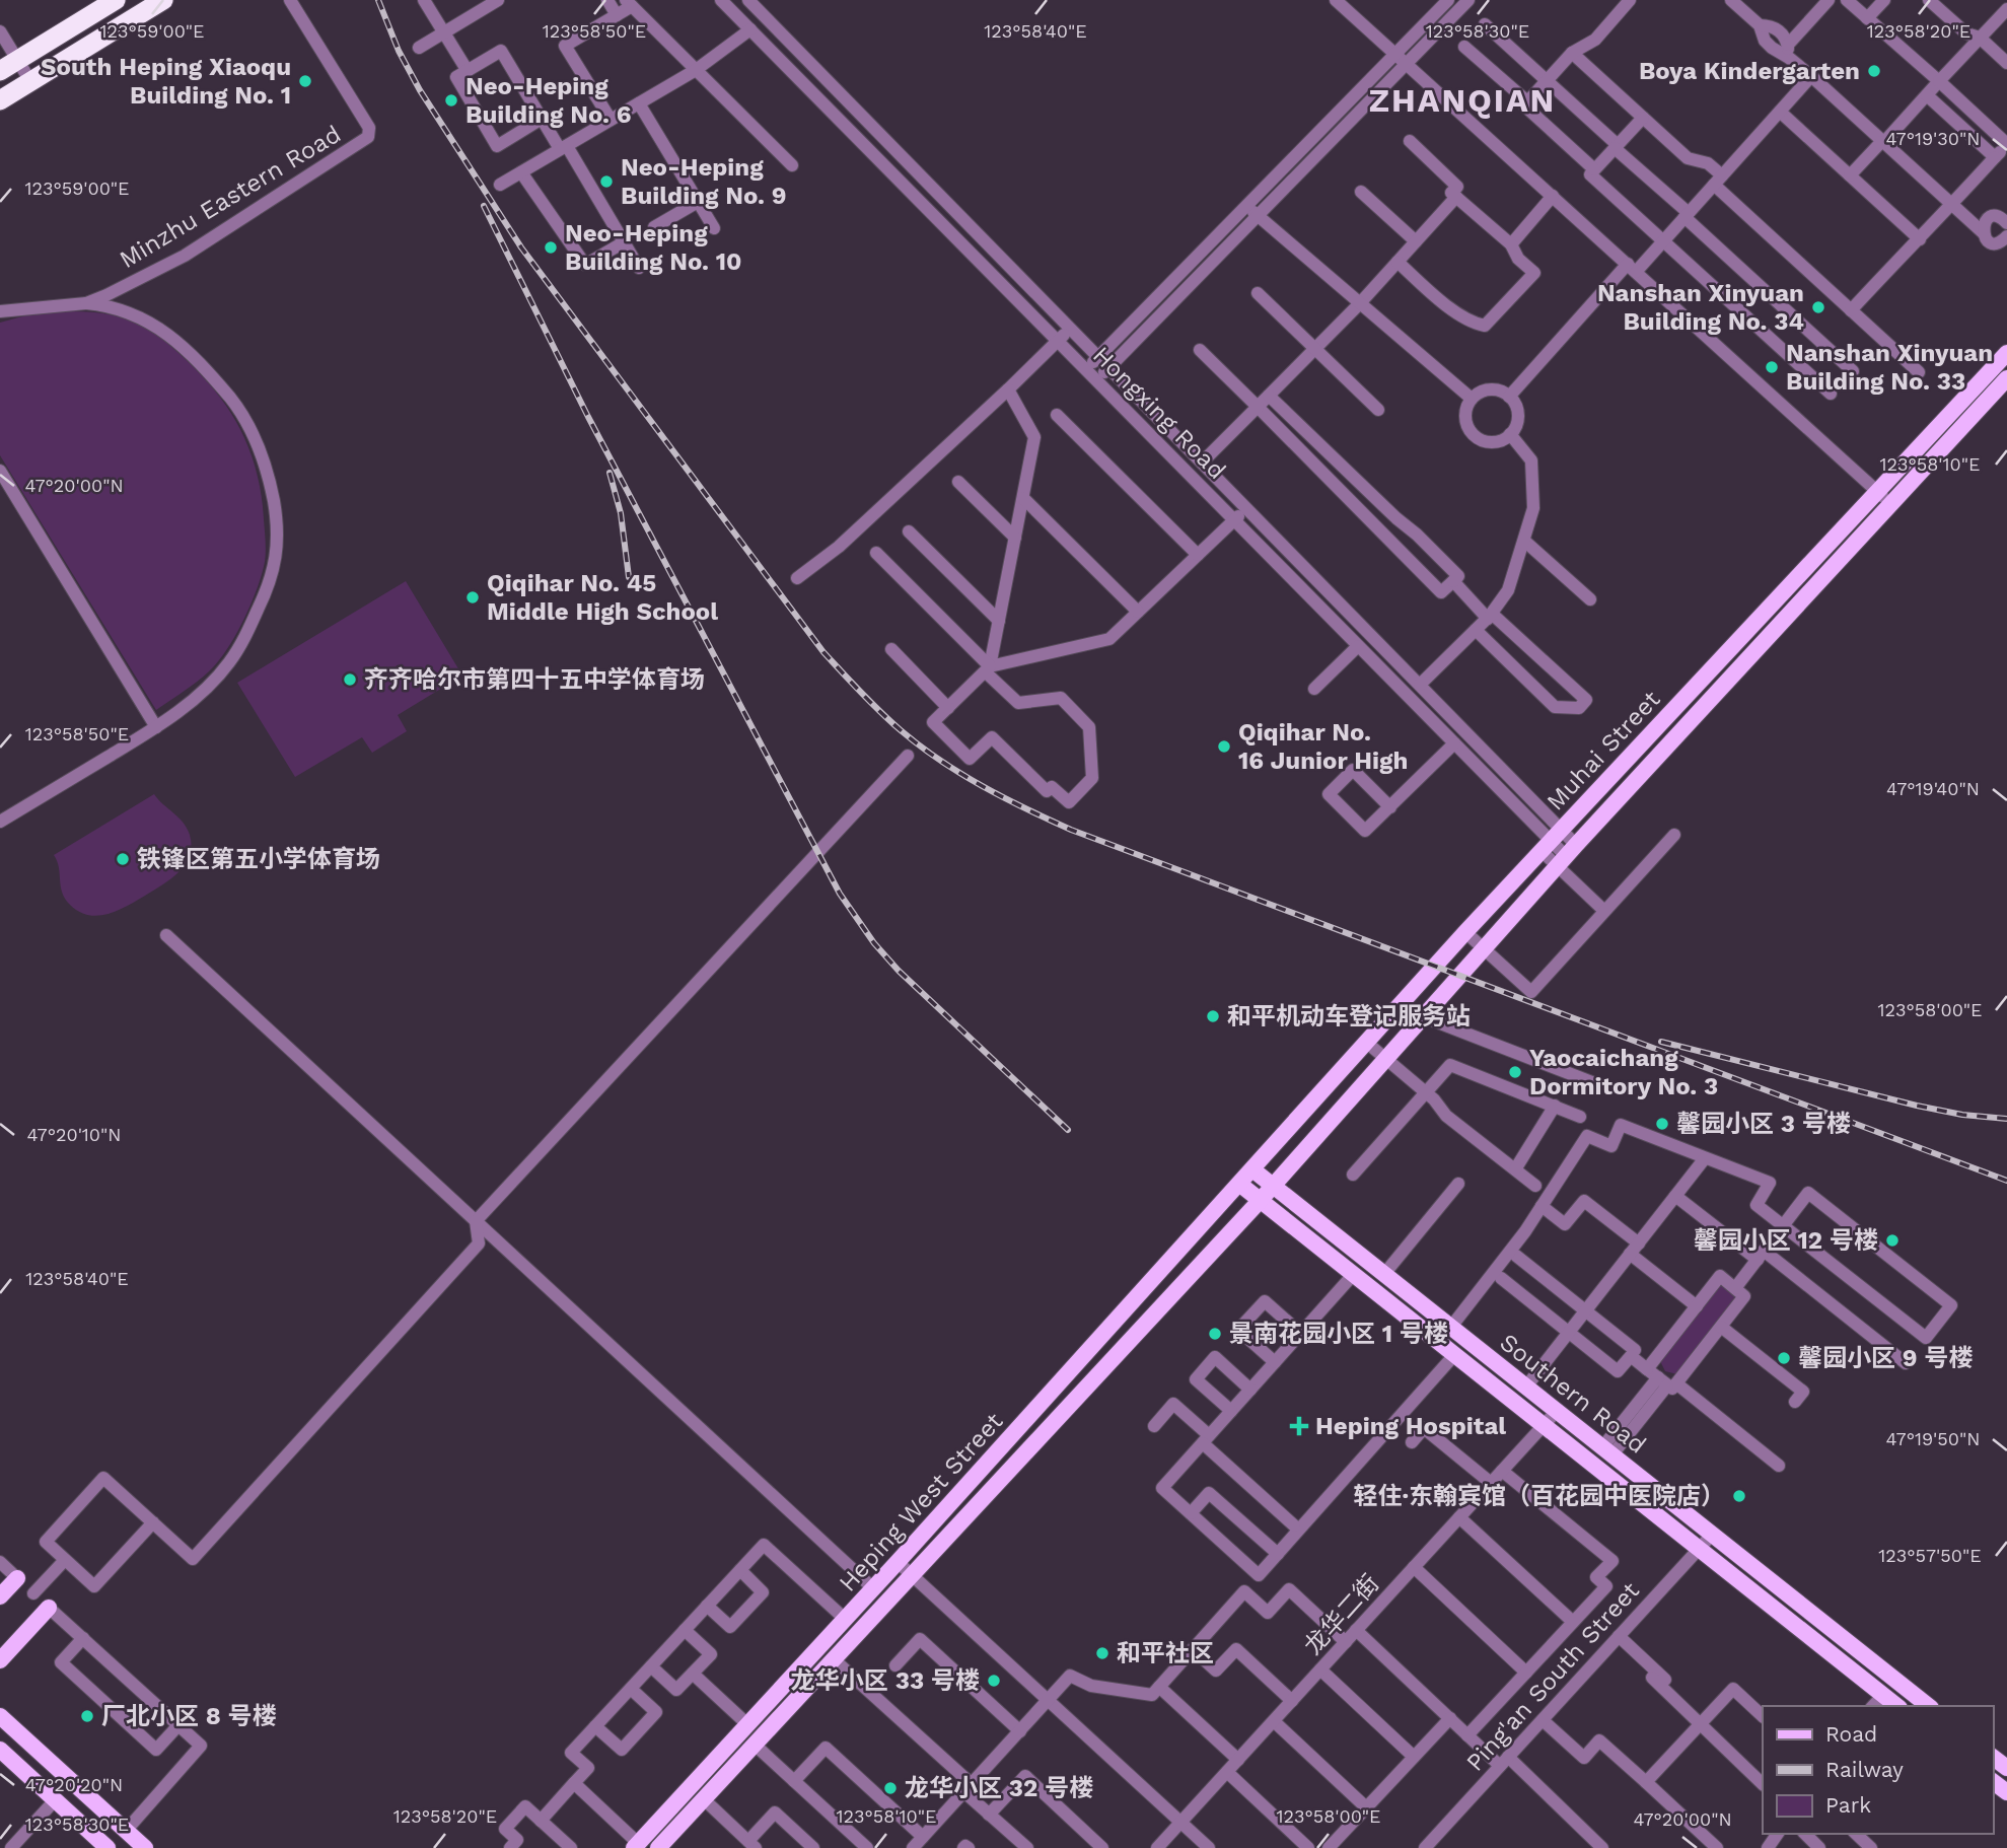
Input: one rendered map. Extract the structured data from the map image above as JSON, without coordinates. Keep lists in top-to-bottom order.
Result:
{
  "streets": {
    "main road": ["Muhai Street", "Southern Road", "Heping West Street"],
    "street": [
      "Minzhu Eastern Road",
      "Hongxing Road",
      "龙华二街",
      "Ping'an South Street"
    ]
  },
  "crossings": [
    ["Hongxing Road", "Muhai Street"],
    ["Muhai Street", "Southern Road"],
    ["Muhai Street", "Heping West Street"],
    ["Southern Road", "Heping West Street"],
    ["Southern Road", "龙华二街"],
    ["Southern Road", "Ping'an South Street"]
  ],
  "districts": ["ZHANQIAN"],
  "places": {
    "other": [
      "Boya Kindergarten",
      "South Heping Xiaoqu Building No. 1",
      "Neo-Heping Building No. 6",
      "Neo-Heping Building No. 9",
      "Neo-Heping Building No. 10",
      "Nanshan Xinyuan Building No. 34",
      "Nanshan Xinyuan Building No. 33",
      "Qiqihar No. 45 Middle High School",
      "齐齐哈尔市第四十五中学体育场",
      "Qiqihar No. 16 Junior High",
      "铁锋区第五小学体育场",
      "和平机动车登记服务站",
      "Yaocaichang Dormitory No. 3",
      "馨园小区 3 号楼",
      "馨园小区 12 号楼",
      "景南花园小区 1 号楼",
      "馨园小区 9 号楼",
      "轻住·东翰宾馆（百花园中医院店）",
      "和平社区",
      "龙华小区 33 号楼",
      "厂北小区 8 号楼",
      "龙华小区 32 号楼"
    ],
    "health": ["Heping Hospital"]
  },
  "legend": ["Road", "Railway", "Park"],
  "coordinates": [
    "123°59'00\"E",
    "123°58'50\"E",
    "123°58'40\"E",
    "123°58'30\"E",
    "123°58'20\"E",
    "47°19'30\"N",
    "123°58'10\"E",
    "47°20'00\"N",
    "47°19'40\"N",
    "123°58'00\"E",
    "47°20'10\"N",
    "47°19'50\"N",
    "123°57'50\"E",
    "47°20'20\"N"
  ]
}
